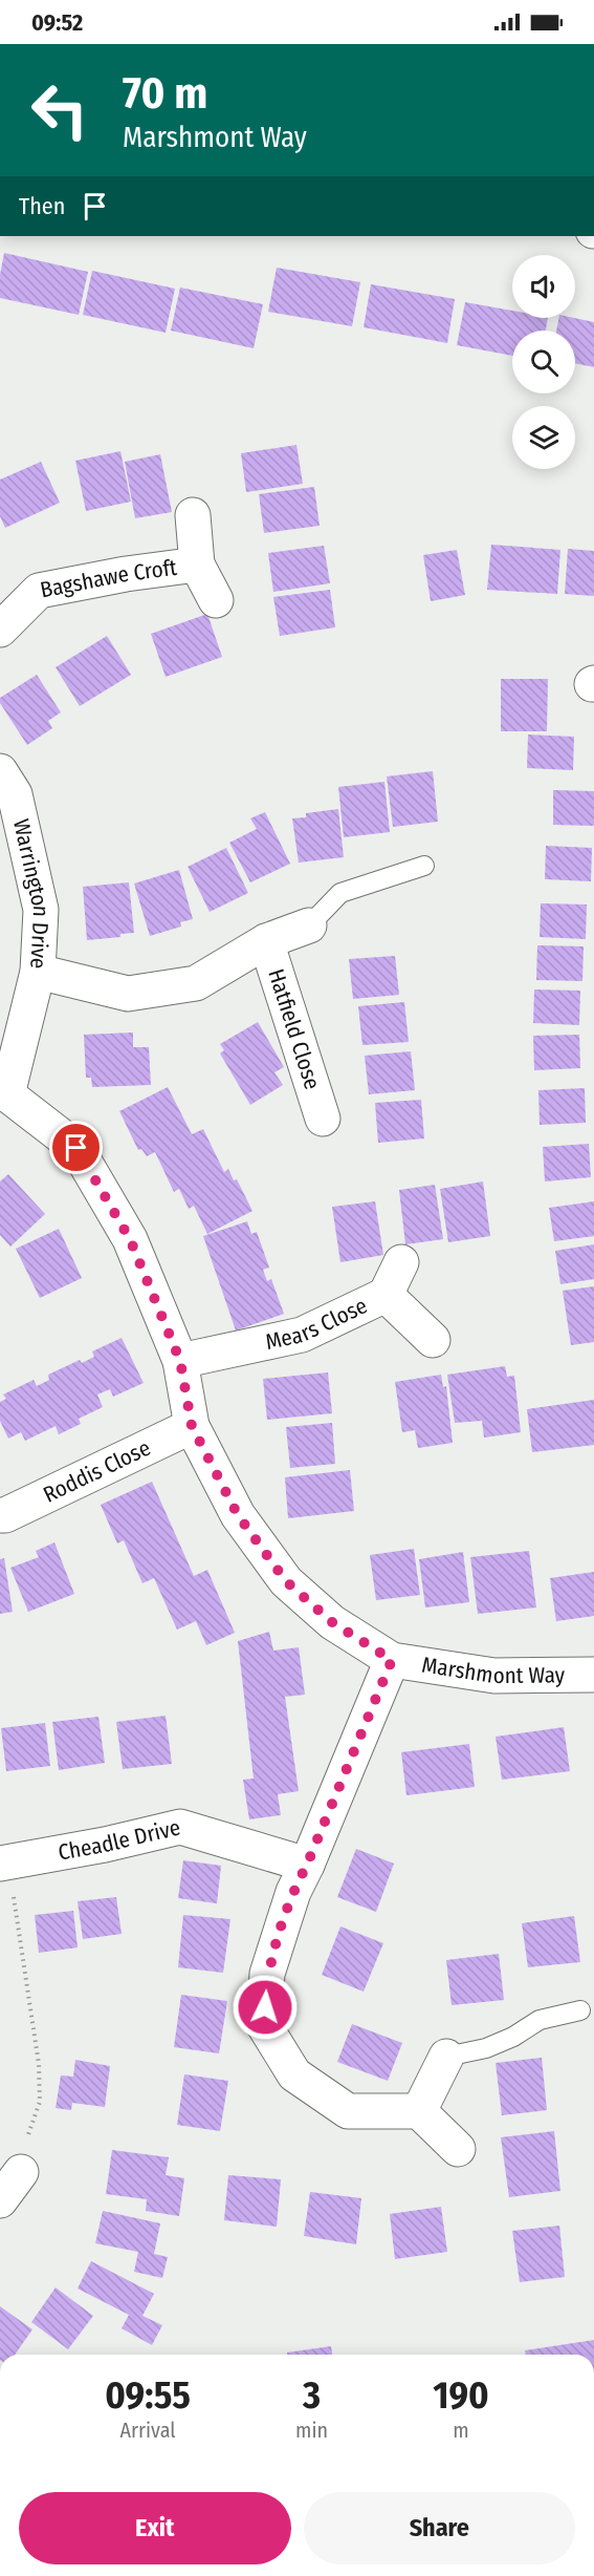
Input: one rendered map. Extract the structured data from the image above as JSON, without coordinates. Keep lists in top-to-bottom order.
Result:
{
  "streets": {
    "street": [
      "Bagshawe Croft",
      "Warrington Drive",
      "Hatfield Close",
      "Mears Close",
      "Roddis Close",
      "Marshmont Way",
      "Cheadle Drive"
    ]
  },
  "crossings": [
    ["Warrington Drive", "Hatfield Close"],
    ["Warrington Drive", "Marshmont Way"],
    ["Mears Close", "Marshmont Way"],
    ["Roddis Close", "Marshmont Way"]
  ],
  "page": {
    "status": "09:52",
    "turn": ["70 m", "Marshmont Way"],
    "then": "Then",
    "eta": [
      "09:55",
      "Arrival",
      "3",
      "min",
      "190",
      "m"
    ],
    "buttons": ["Exit", "Share"]
  }
}
